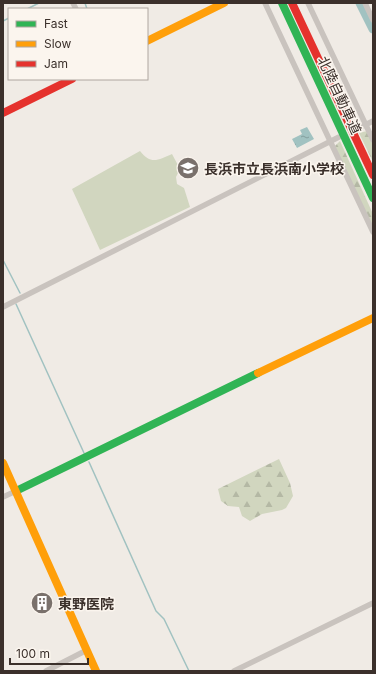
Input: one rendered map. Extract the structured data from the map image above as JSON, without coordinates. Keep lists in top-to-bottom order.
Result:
{
  "streets": {
    "main road": ["北陸自動車道"]
  },
  "places": {
    "school or university": ["長浜市立長浜南小学校"],
    "building": ["東野医院"]
  },
  "legend": ["Fast", "Slow", "Jam"],
  "scale_bar": "100 m"
}
